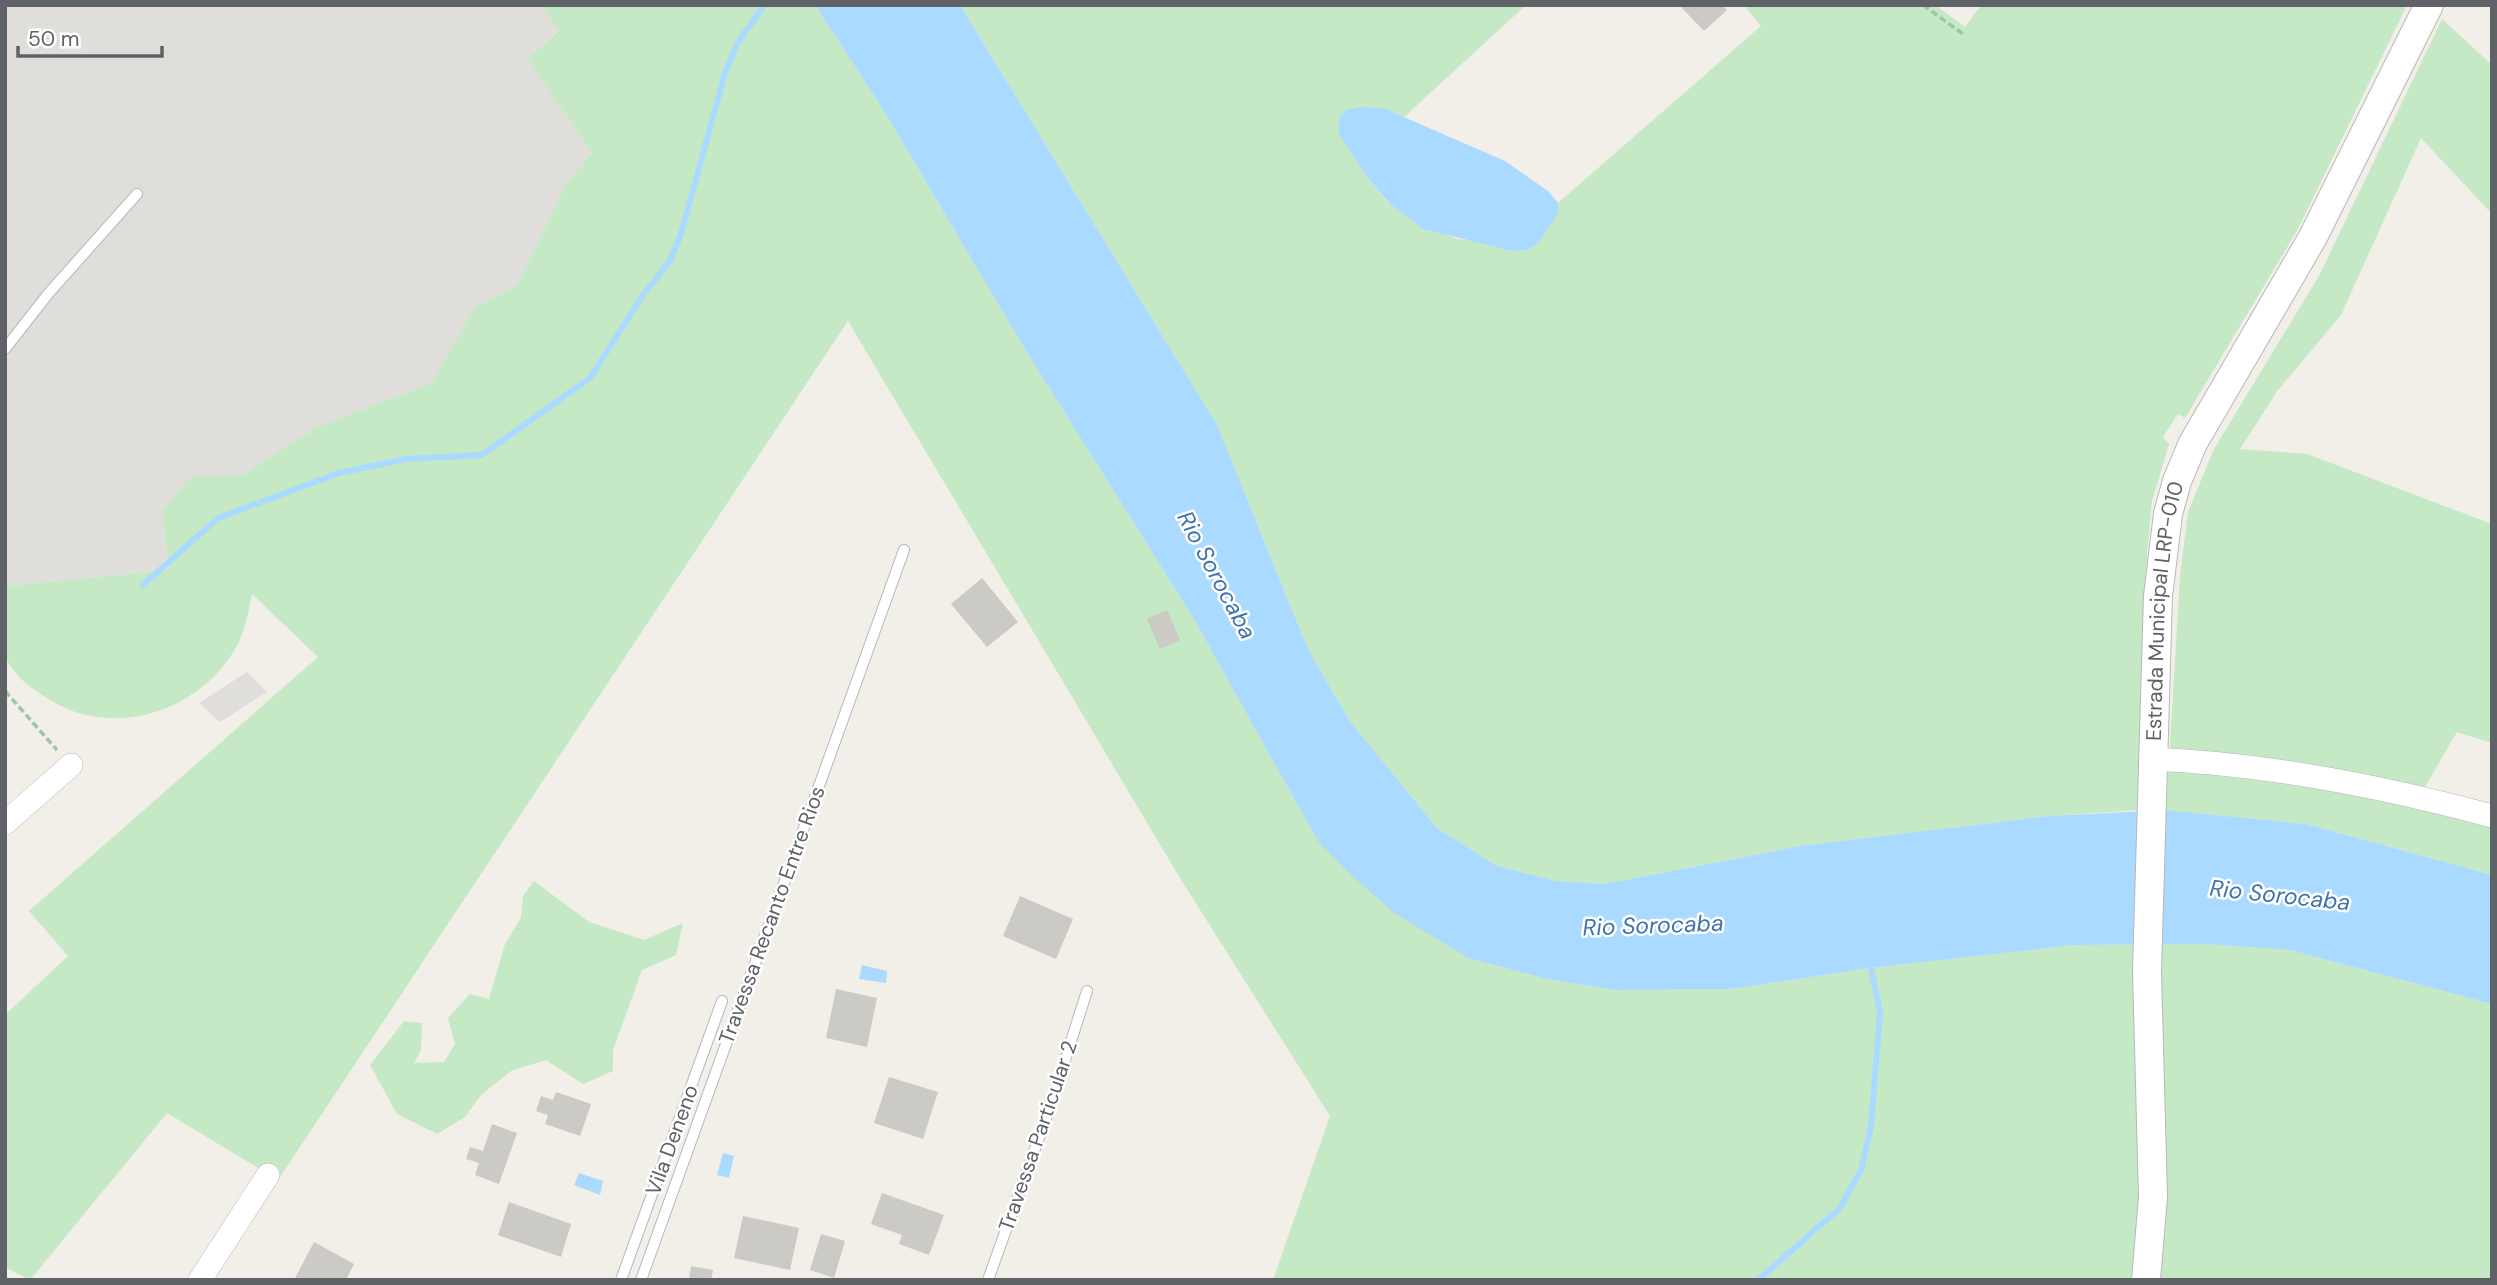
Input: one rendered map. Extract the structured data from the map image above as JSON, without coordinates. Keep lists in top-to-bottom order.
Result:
{
  "streets": {
    "street": ["Estrada Municipal LRP-010"],
    "lane": ["Travessa Recanto Entre Rios", "Travessa Particular 2", "Vila Deneno"]
  },
  "water": ["Rio Sorocaba"],
  "scale_bar": "50 m"
}
